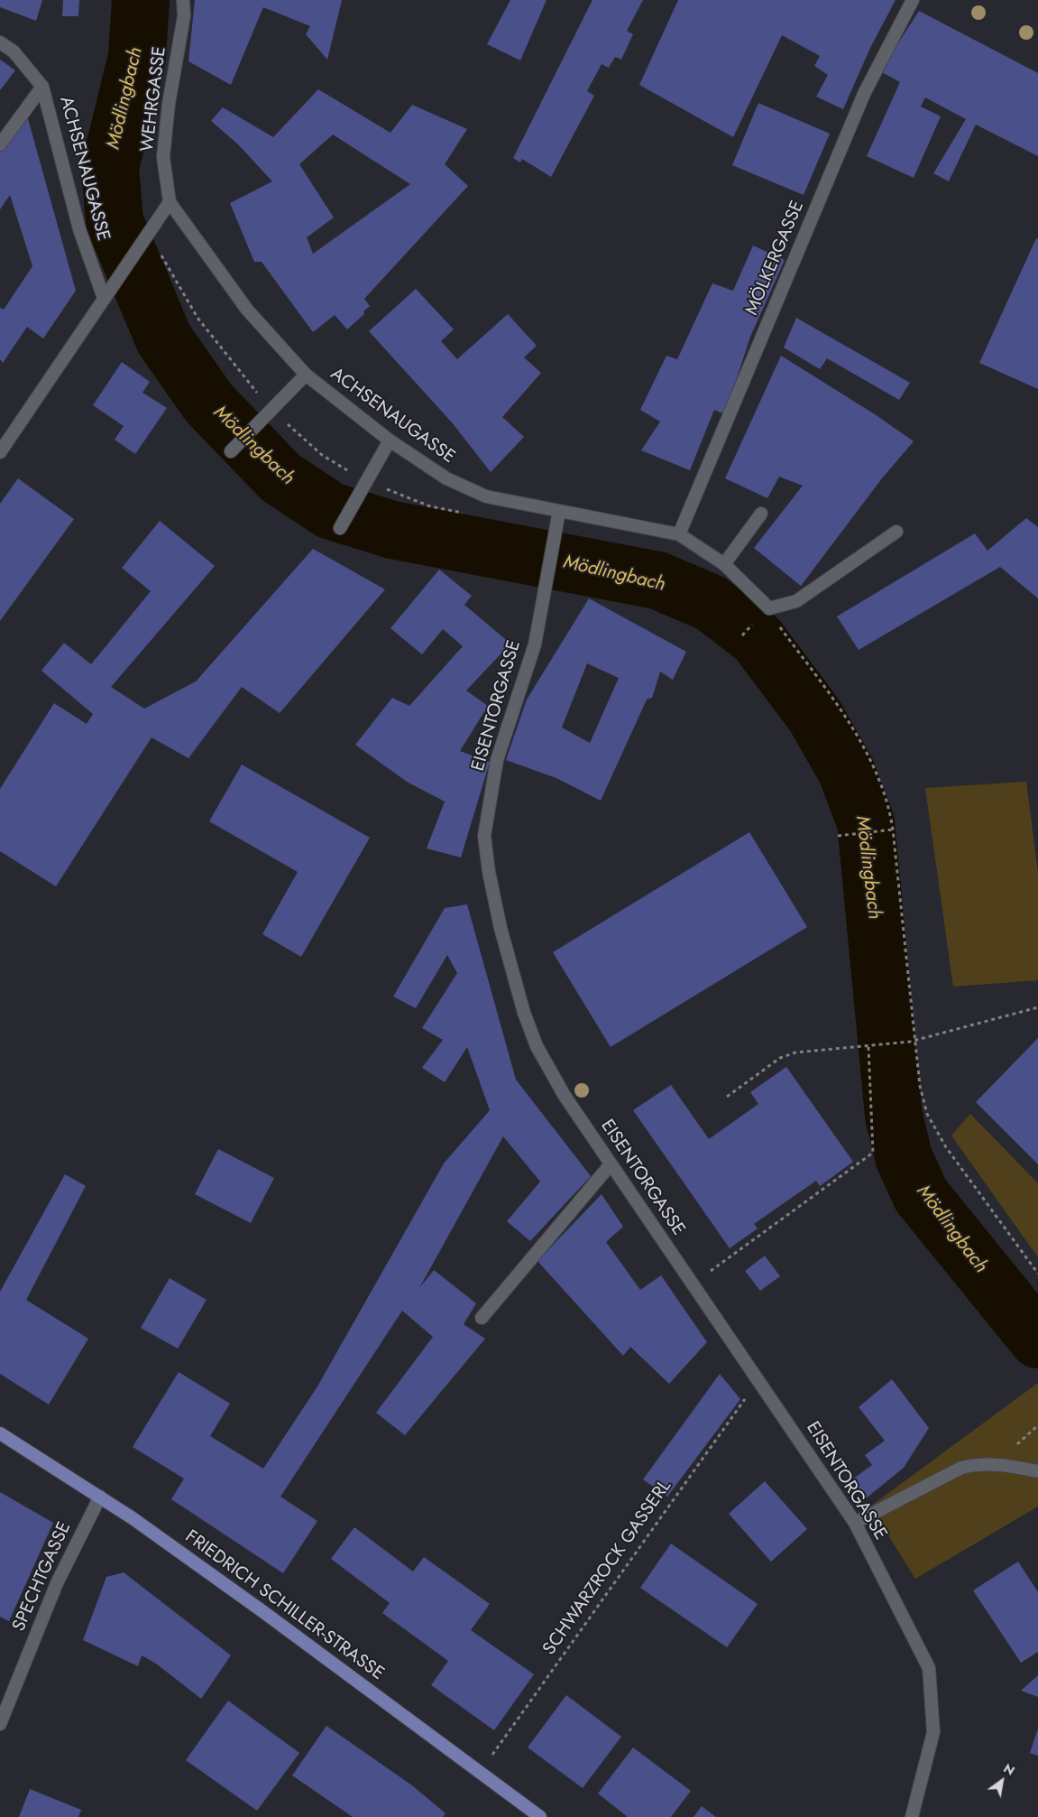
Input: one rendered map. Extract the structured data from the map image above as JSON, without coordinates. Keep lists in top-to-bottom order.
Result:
{
  "streets": {
    "main road": ["FRIEDRICH SCHILLER-STRASSE"],
    "street": [
      "WEHRGASSE",
      "ACHSENAUGASSE",
      "MÖLKERGASSE",
      "EISENTORGASSE",
      "SPECHTGASSE"
    ],
    "path": ["SCHWARZROCK GASSERL"]
  },
  "crossings": [
    ["WEHRGASSE", "ACHSENAUGASSE"],
    ["ACHSENAUGASSE", "MÖLKERGASSE"],
    ["ACHSENAUGASSE", "EISENTORGASSE"],
    ["EISENTORGASSE", "SCHWARZROCK GASSERL"],
    ["SCHWARZROCK GASSERL", "FRIEDRICH SCHILLER-STRASSE"],
    ["SPECHTGASSE", "FRIEDRICH SCHILLER-STRASSE"]
  ],
  "water": ["Mödlingbach"],
  "north": "top right"
}
